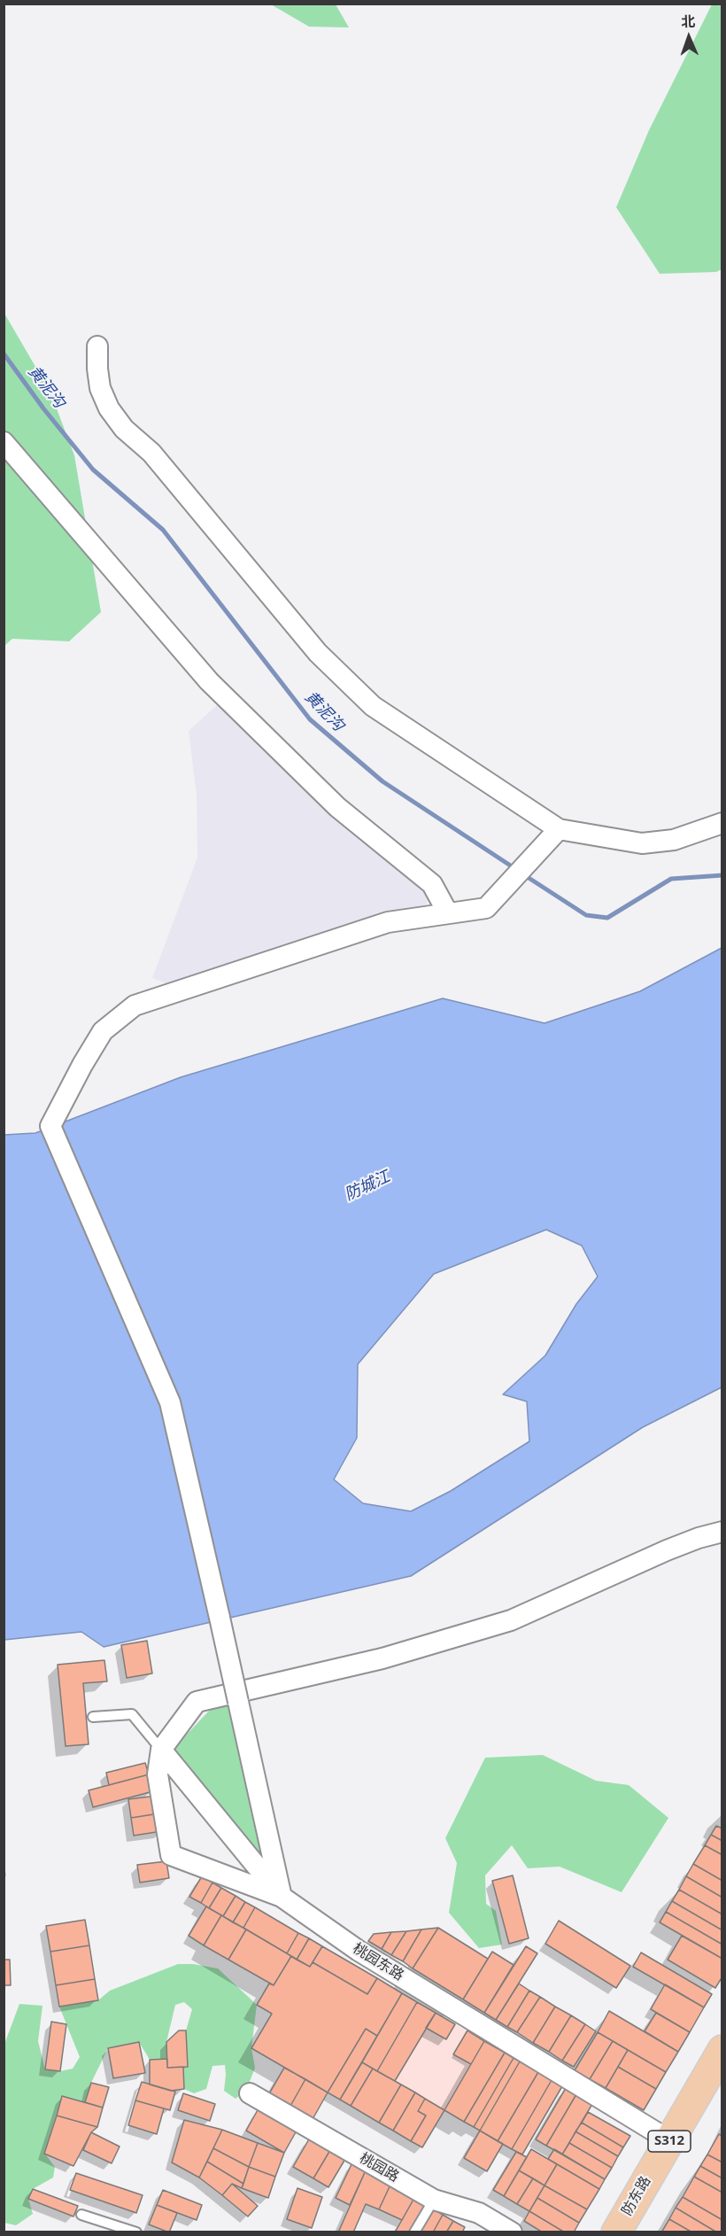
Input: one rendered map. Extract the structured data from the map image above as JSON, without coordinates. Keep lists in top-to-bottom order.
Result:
{
  "streets": {
    "main road": ["S312", "防东路"],
    "street": ["桃园东路", "桃园路"]
  },
  "crossings": [
    ["桃园东路", "防东路"]
  ],
  "water": ["黄泥沟", "防城江"],
  "north": "top"
}
